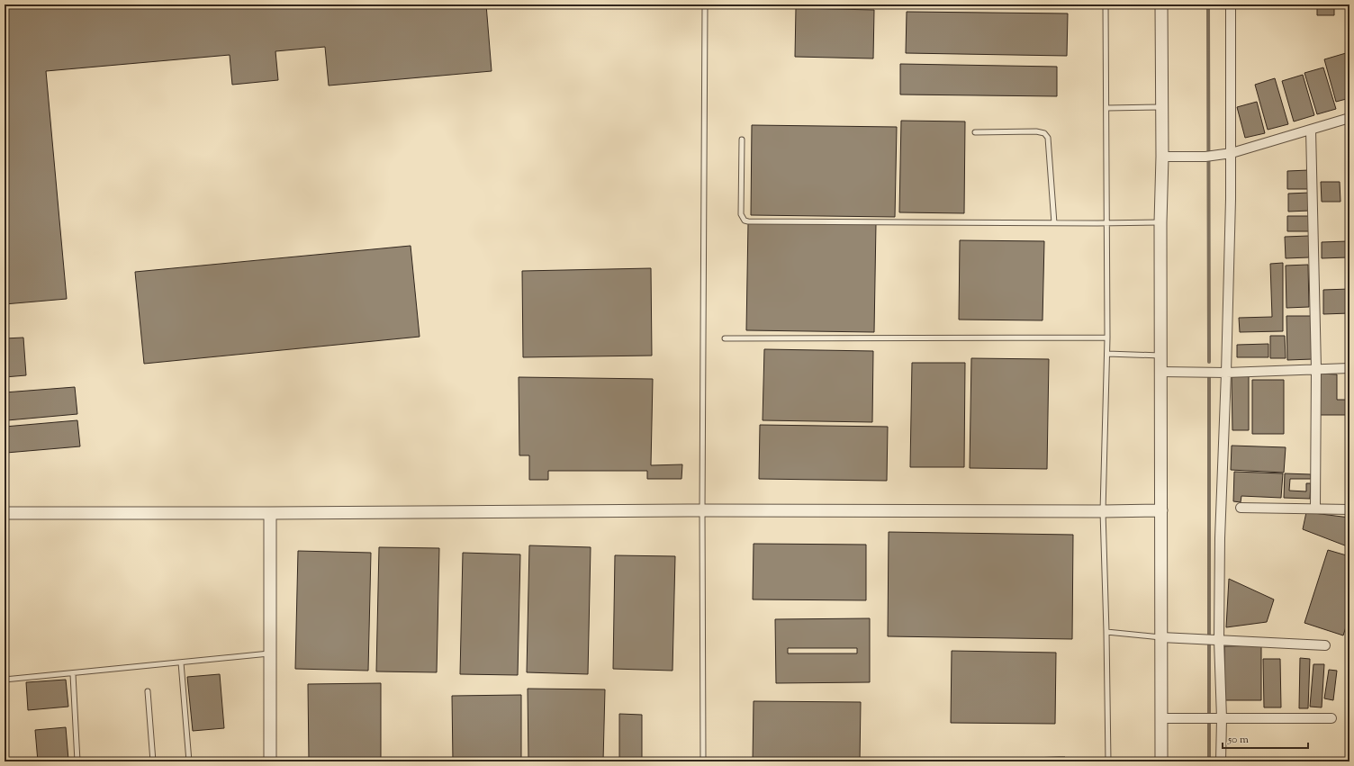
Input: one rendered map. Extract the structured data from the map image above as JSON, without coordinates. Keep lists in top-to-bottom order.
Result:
{
  "scale_bar": "50 m"
}
